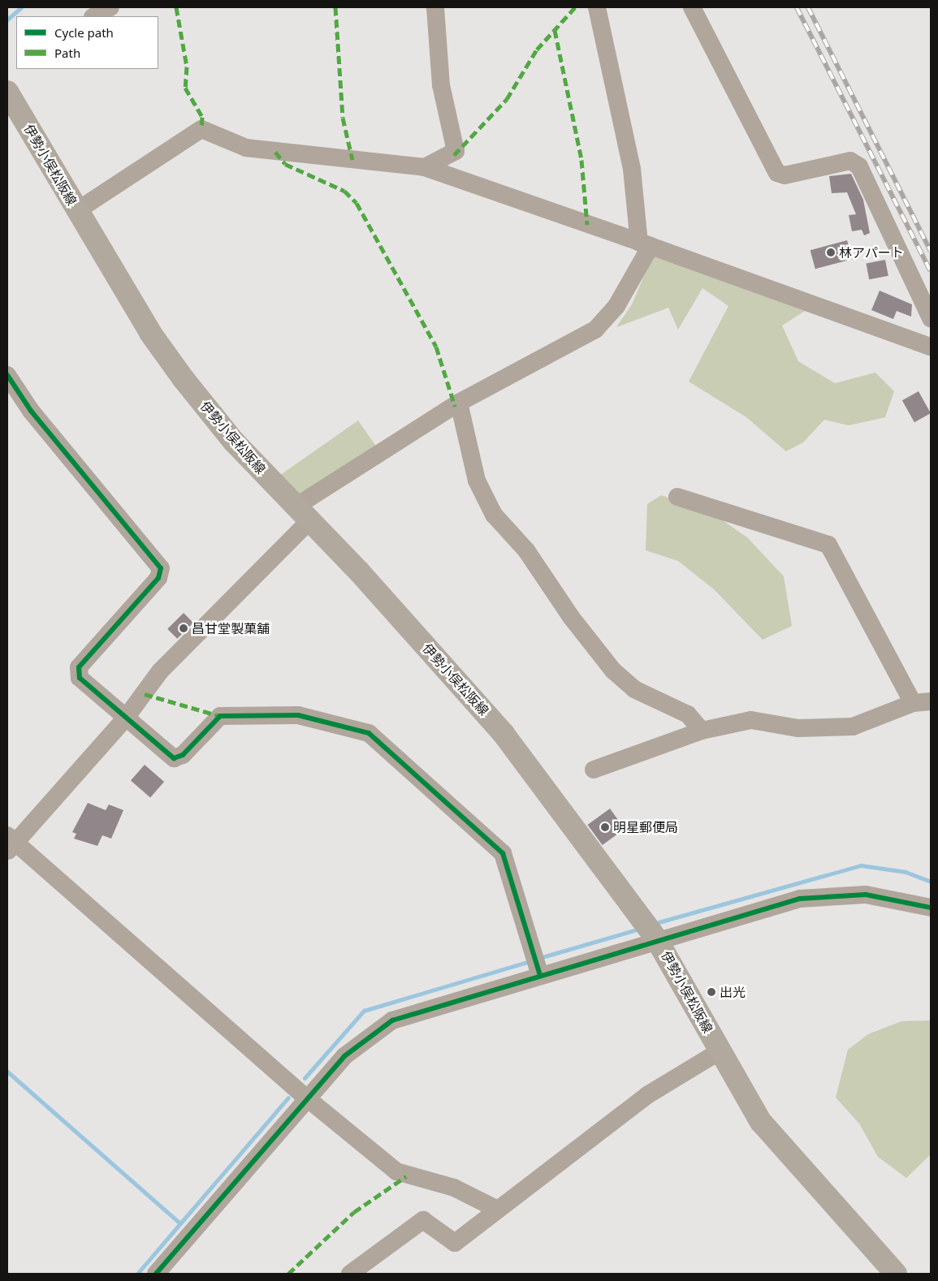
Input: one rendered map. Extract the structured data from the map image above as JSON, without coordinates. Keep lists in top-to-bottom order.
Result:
{
  "streets": {
    "main road": ["伊勢小俣松阪線"]
  },
  "places": [
    "林アパート",
    "昌甘堂製菓舗",
    "明星郵便局",
    "出光"
  ],
  "legend": ["Cycle path", "Path"]
}
